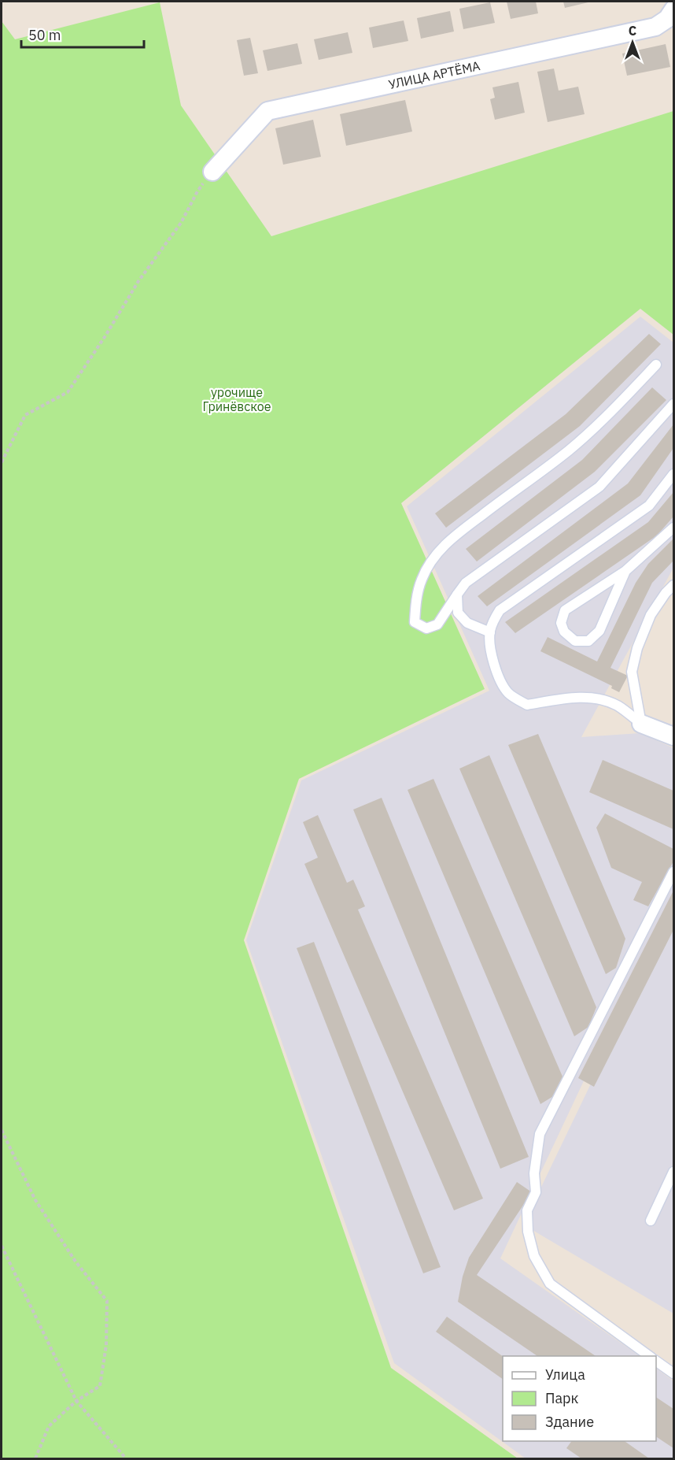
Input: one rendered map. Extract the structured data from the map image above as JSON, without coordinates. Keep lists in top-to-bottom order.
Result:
{
  "streets": {
    "street": ["УЛИЦА АРТЁМА"]
  },
  "parks": ["урочище Гринёвское"],
  "legend": ["Улица", "Парк", "Здание"],
  "scale_bar": "50 m",
  "north": "top"
}
